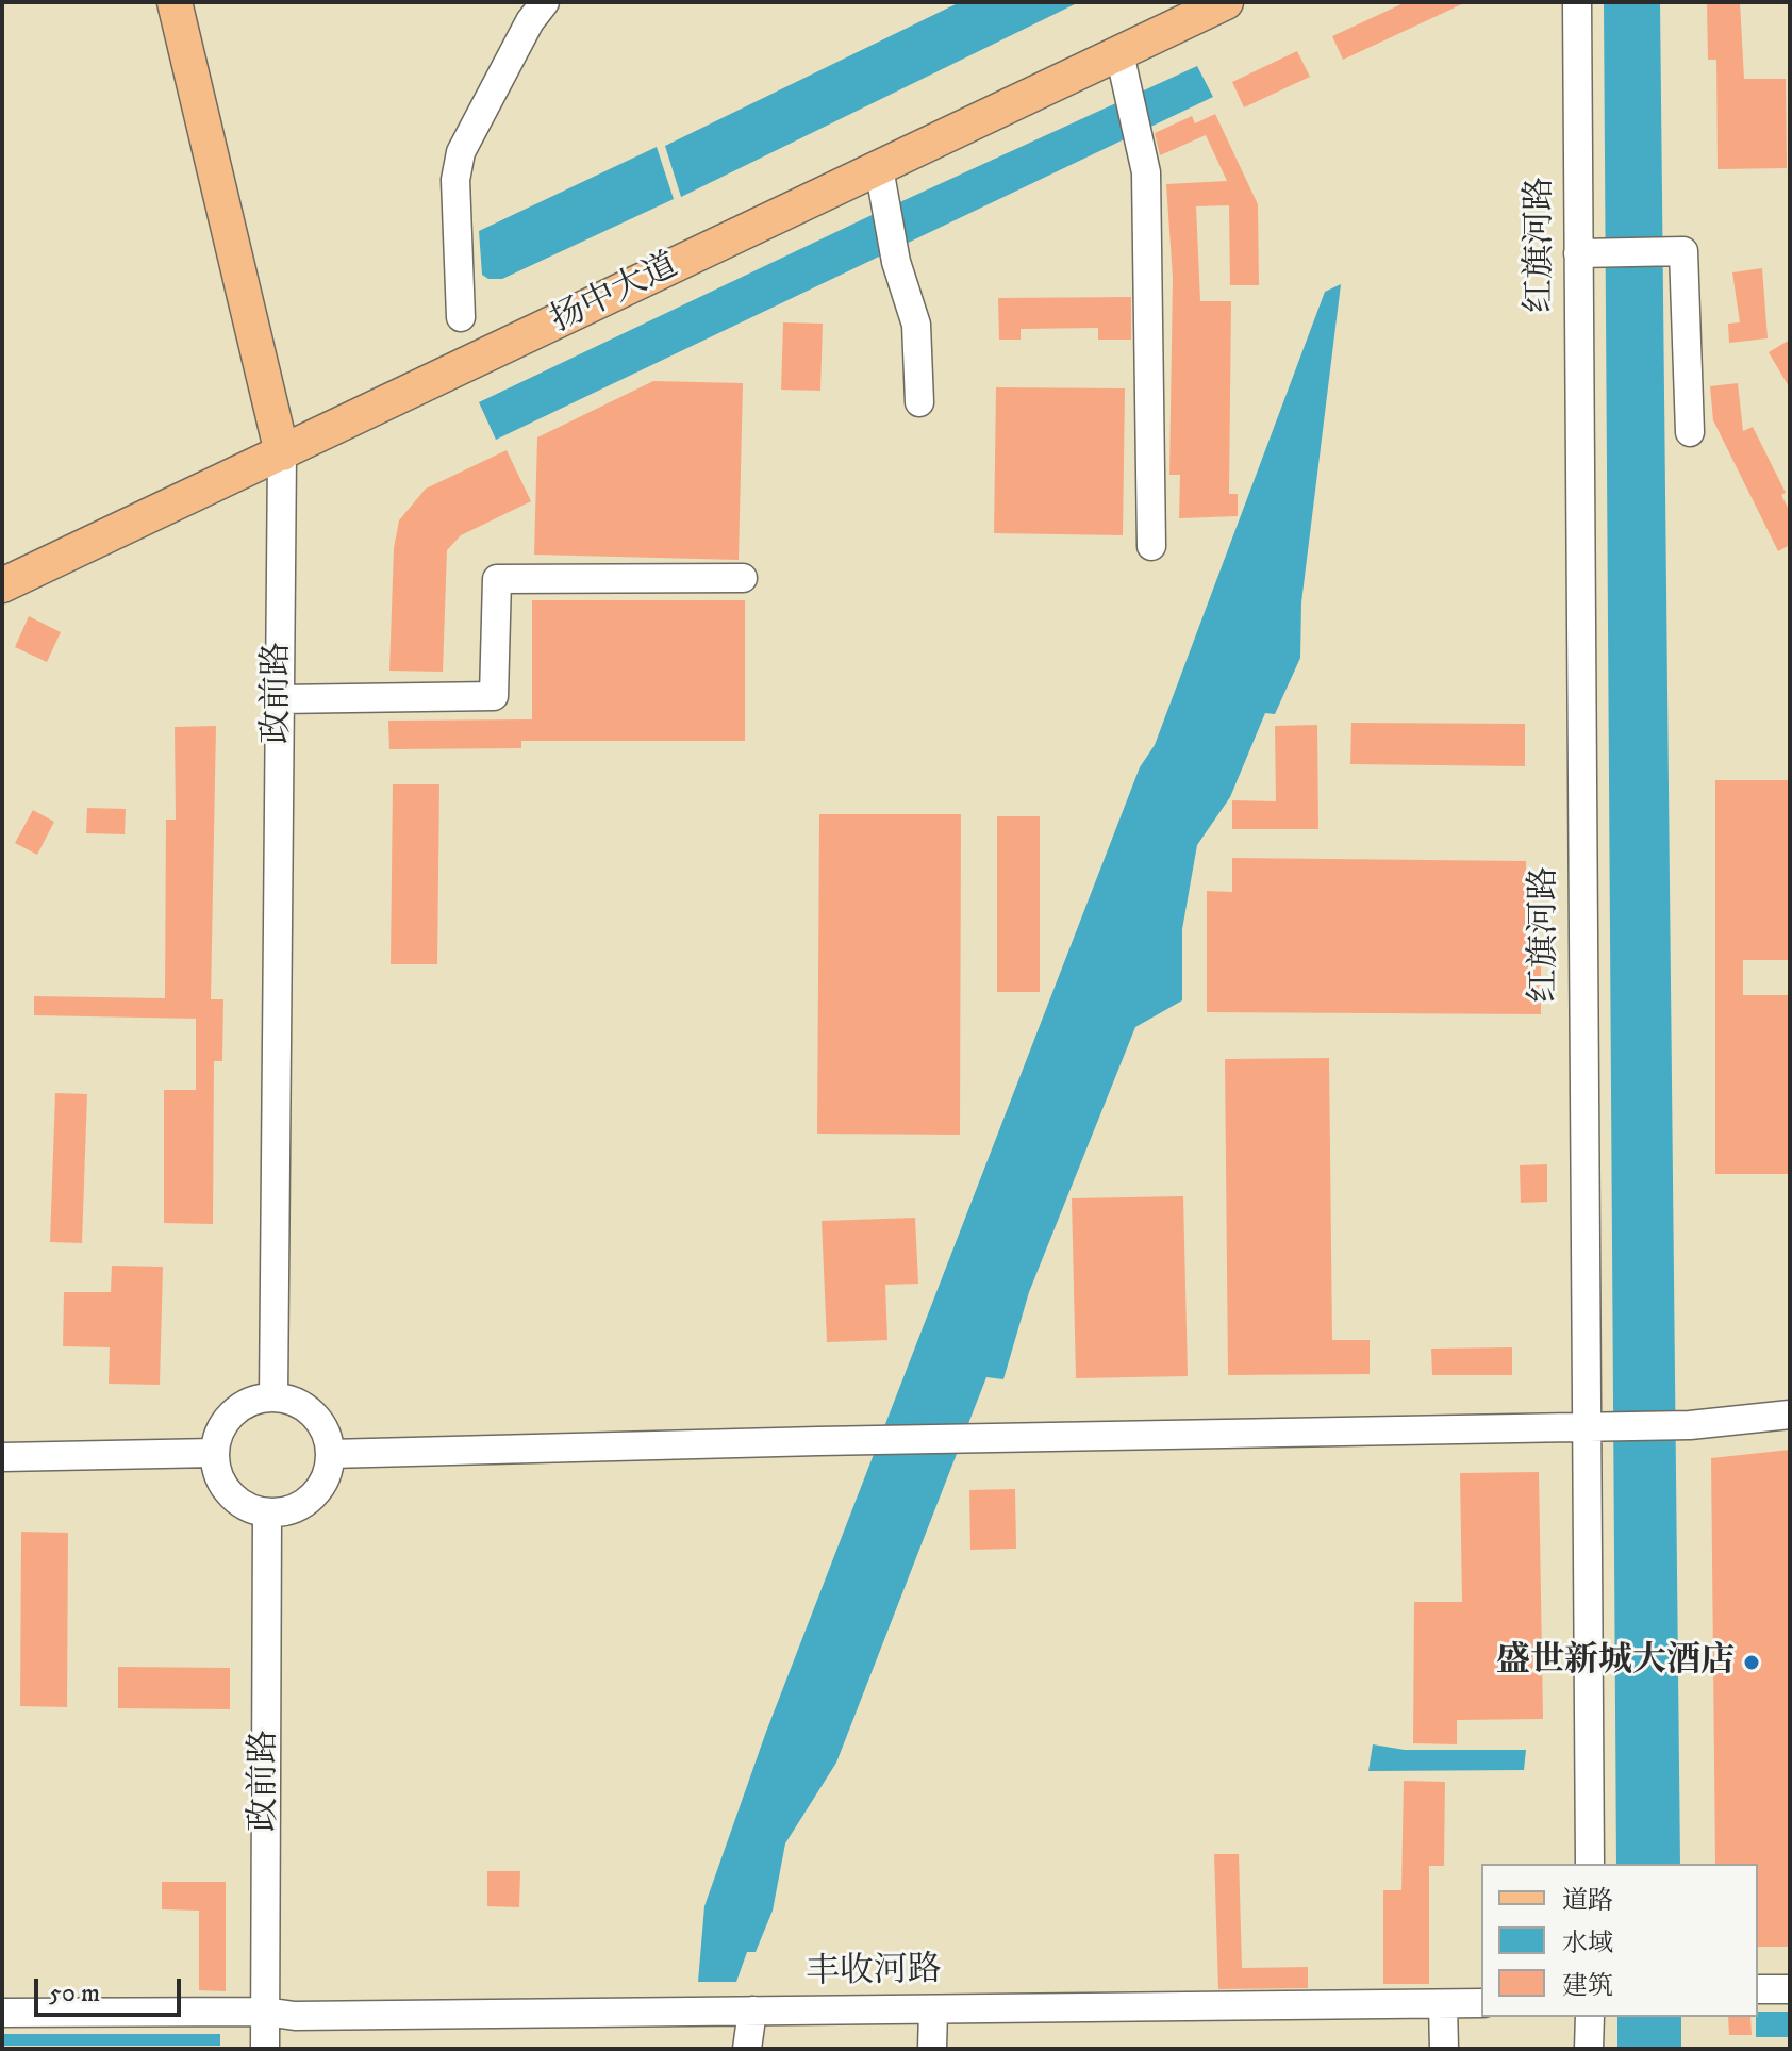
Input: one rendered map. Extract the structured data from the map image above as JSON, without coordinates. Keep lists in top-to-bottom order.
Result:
{
  "streets": {
    "main road": ["扬中大道", "政前路"],
    "street": ["红旗河路", "丰收河路"]
  },
  "crossings": [
    ["扬中大道", "政前路"],
    ["政前路", "丰收河路"]
  ],
  "places": ["盛世新城大酒店"],
  "legend": ["道路", "水域", "建筑"],
  "scale_bar": "50 m"
}
